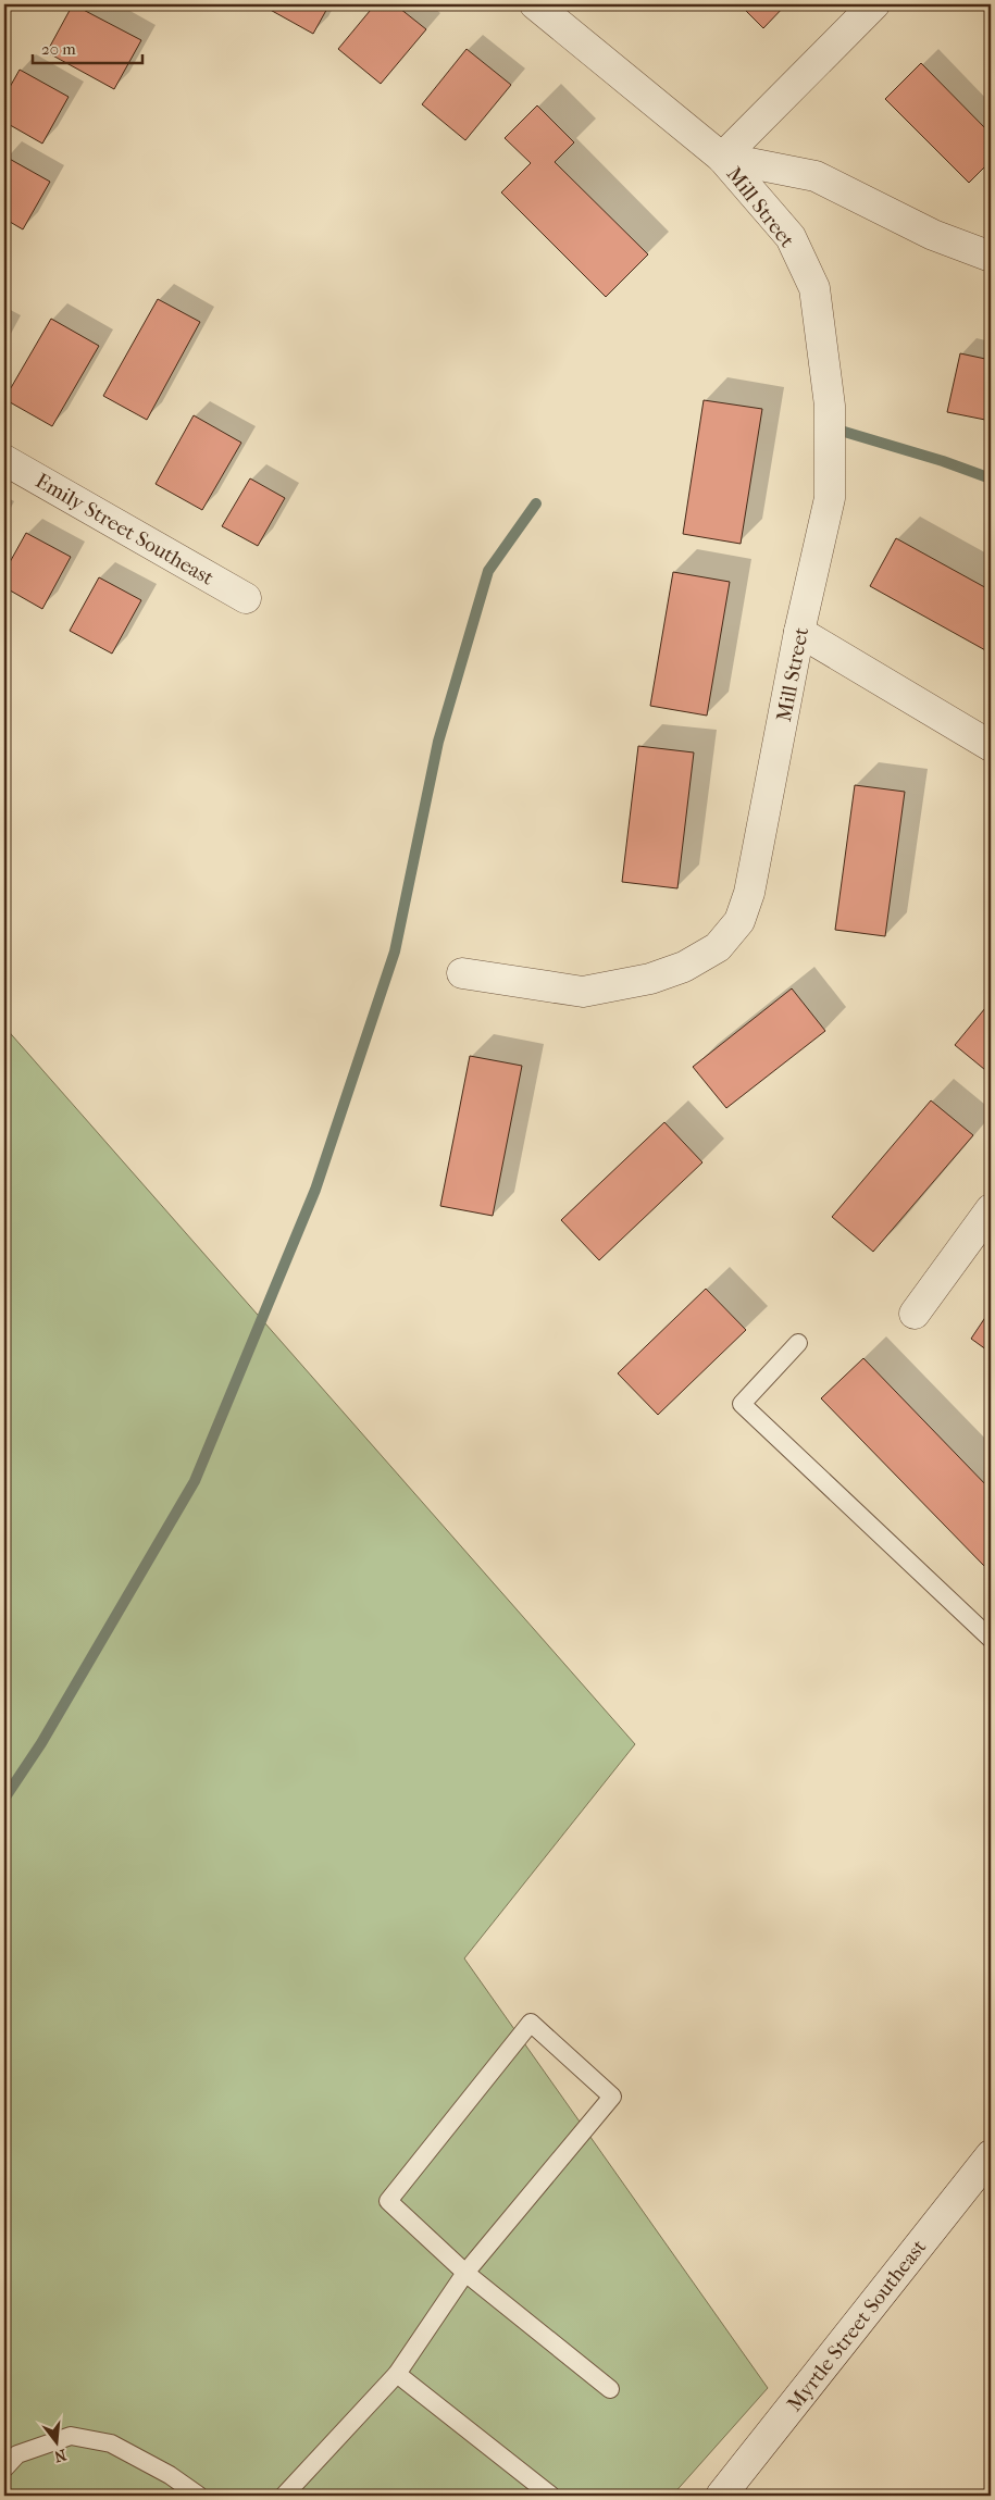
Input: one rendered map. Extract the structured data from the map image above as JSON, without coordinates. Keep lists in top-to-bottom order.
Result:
{
  "streets": {
    "street": ["Mill Street", "Emily Street Southeast", "Myrtle Street Southeast"]
  },
  "scale_bar": "20 m",
  "north": "bottom"
}
